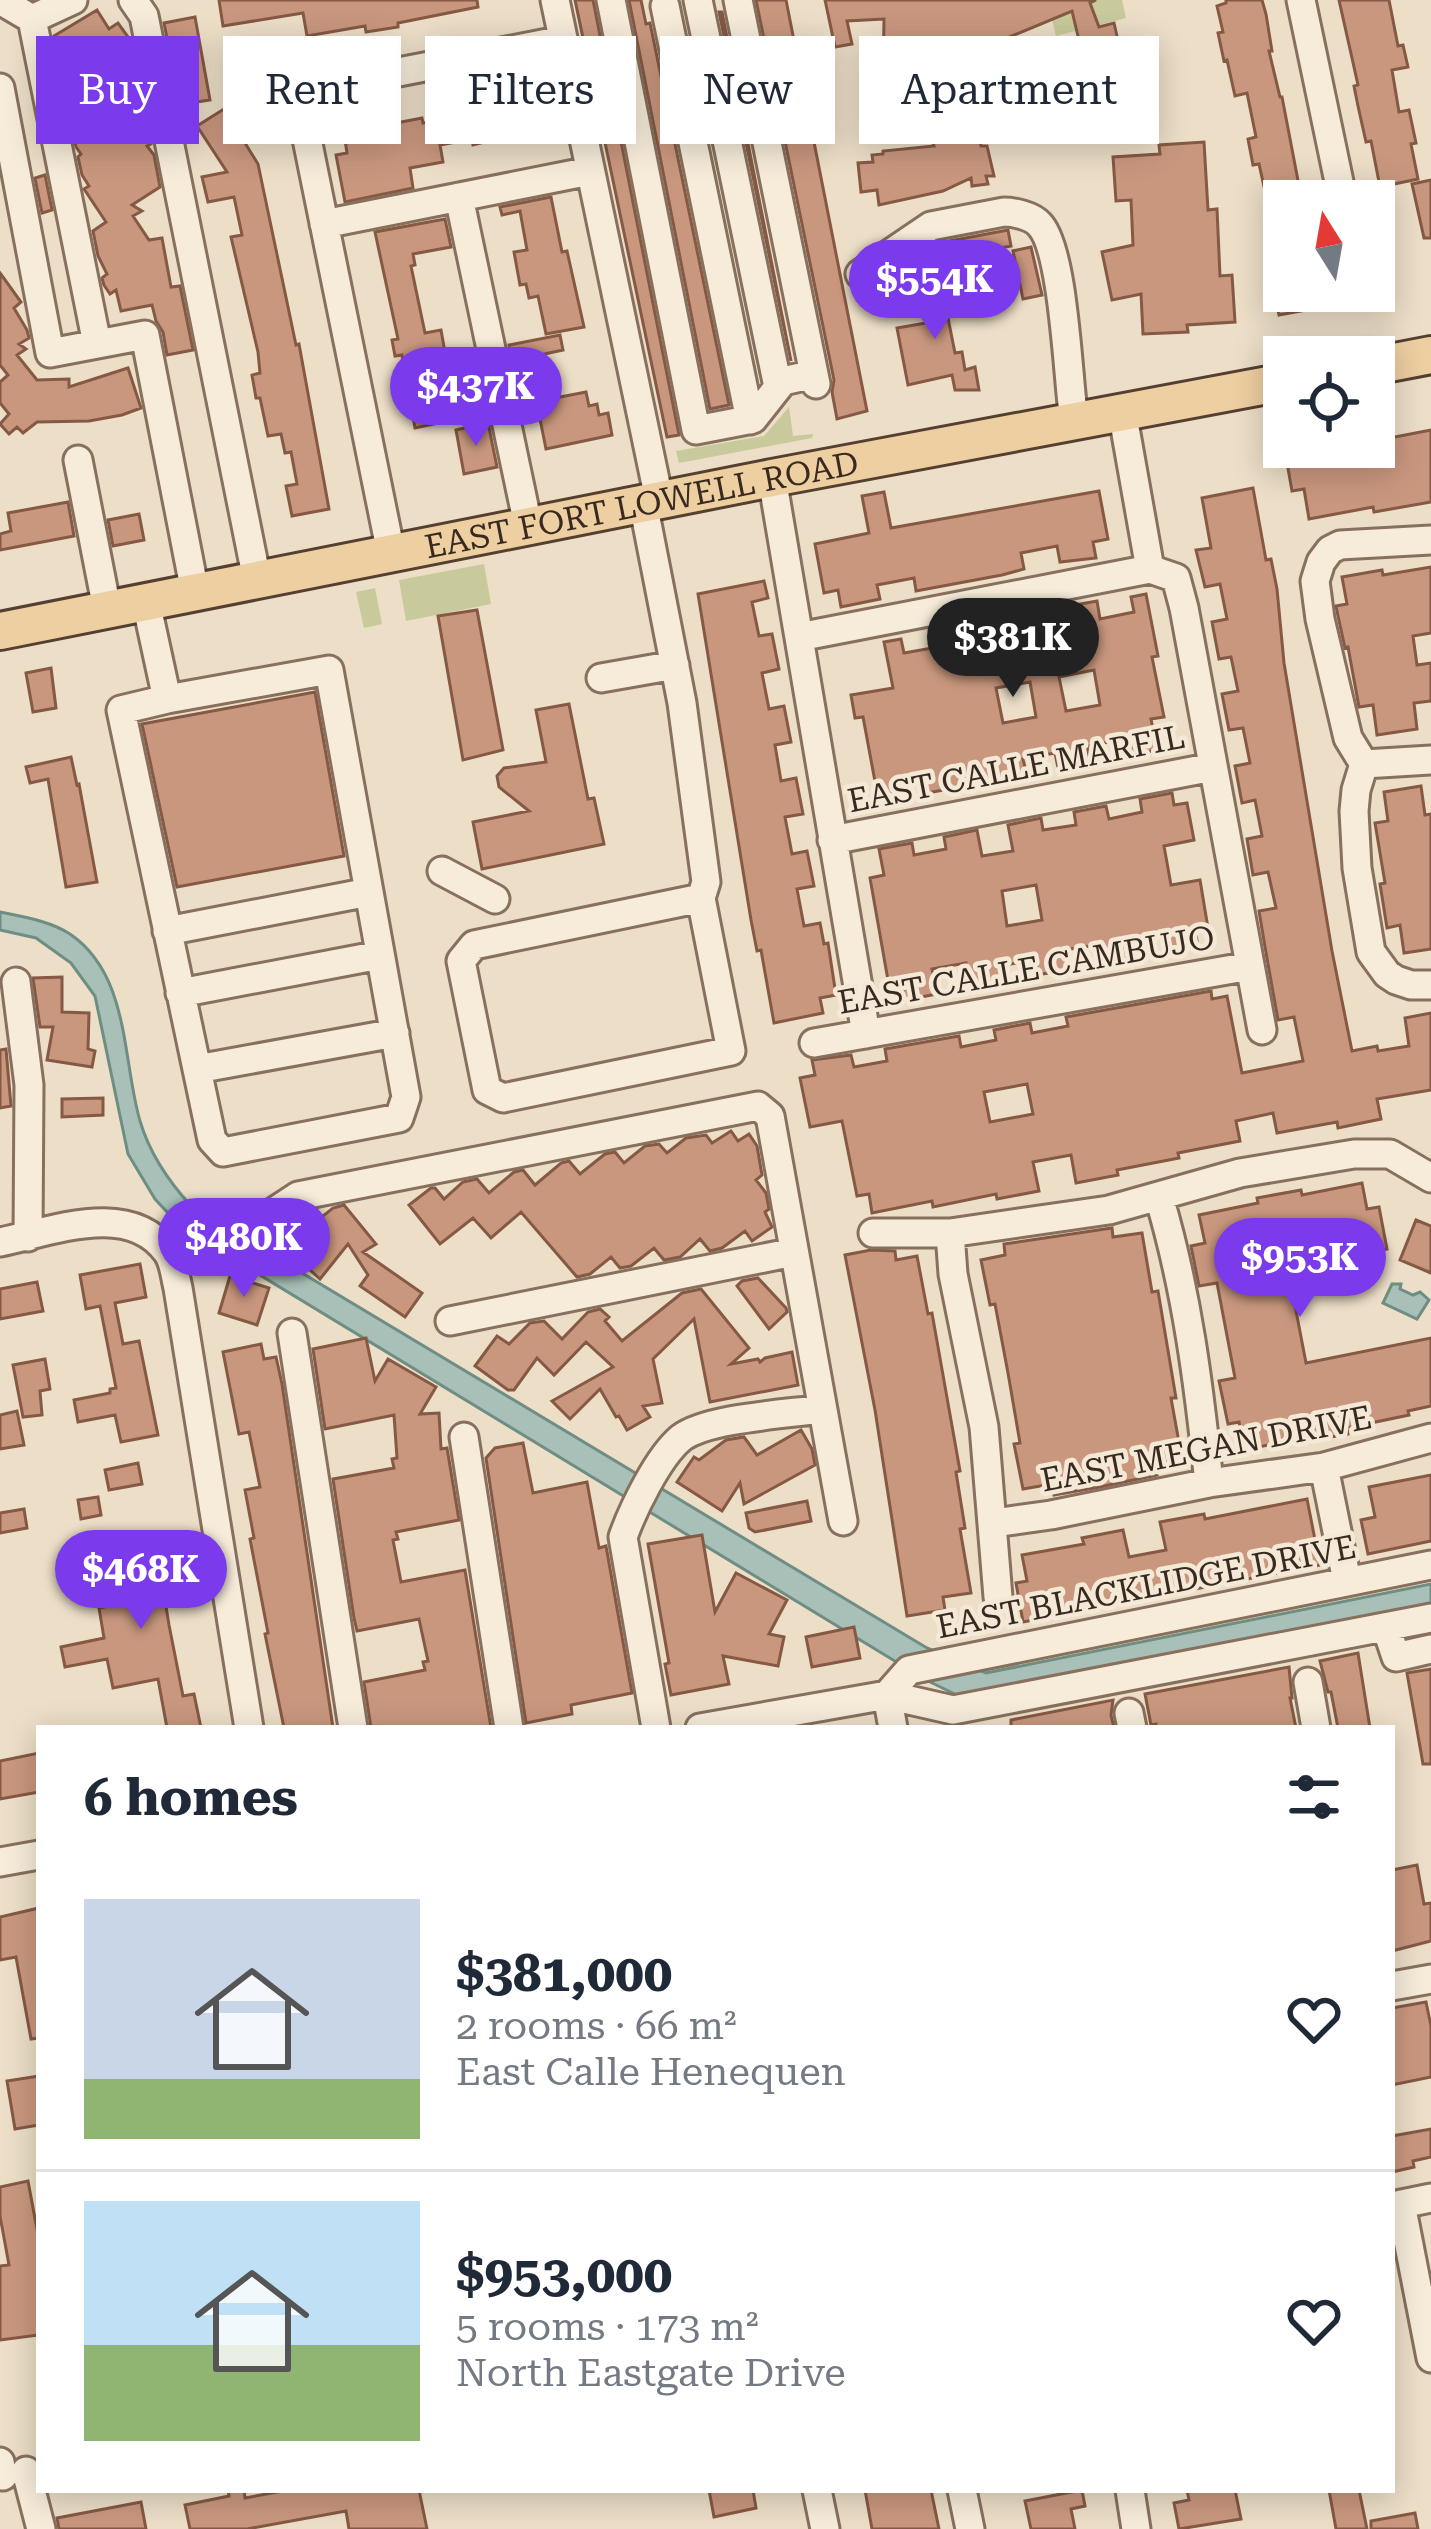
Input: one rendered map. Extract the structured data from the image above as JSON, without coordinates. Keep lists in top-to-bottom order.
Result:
{
  "streets": {
    "main road": ["EAST FORT LOWELL ROAD"],
    "street": [
      "EAST CALLE MARFIL",
      "EAST CALLE CAMBUJO",
      "EAST MEGAN DRIVE",
      "EAST BLACKLIDGE DRIVE"
    ]
  },
  "north": "top",
  "page": {
    "chip": [
      "Buy",
      "Rent",
      "Filters",
      "New",
      "Apartment"
    ],
    "price": [
      "$554K",
      "$437K",
      "$381K",
      "$480K",
      "$953K",
      "$468K"
    ],
    "heading": "6 homes",
    "list": [
      {
        "name": "$381,000",
        "note": "2 rooms · 66 m² · East Calle Henequen"
      },
      {
        "name": "$953,000",
        "note": "5 rooms · 173 m² · North Eastgate Drive"
      }
    ]
  }
}
